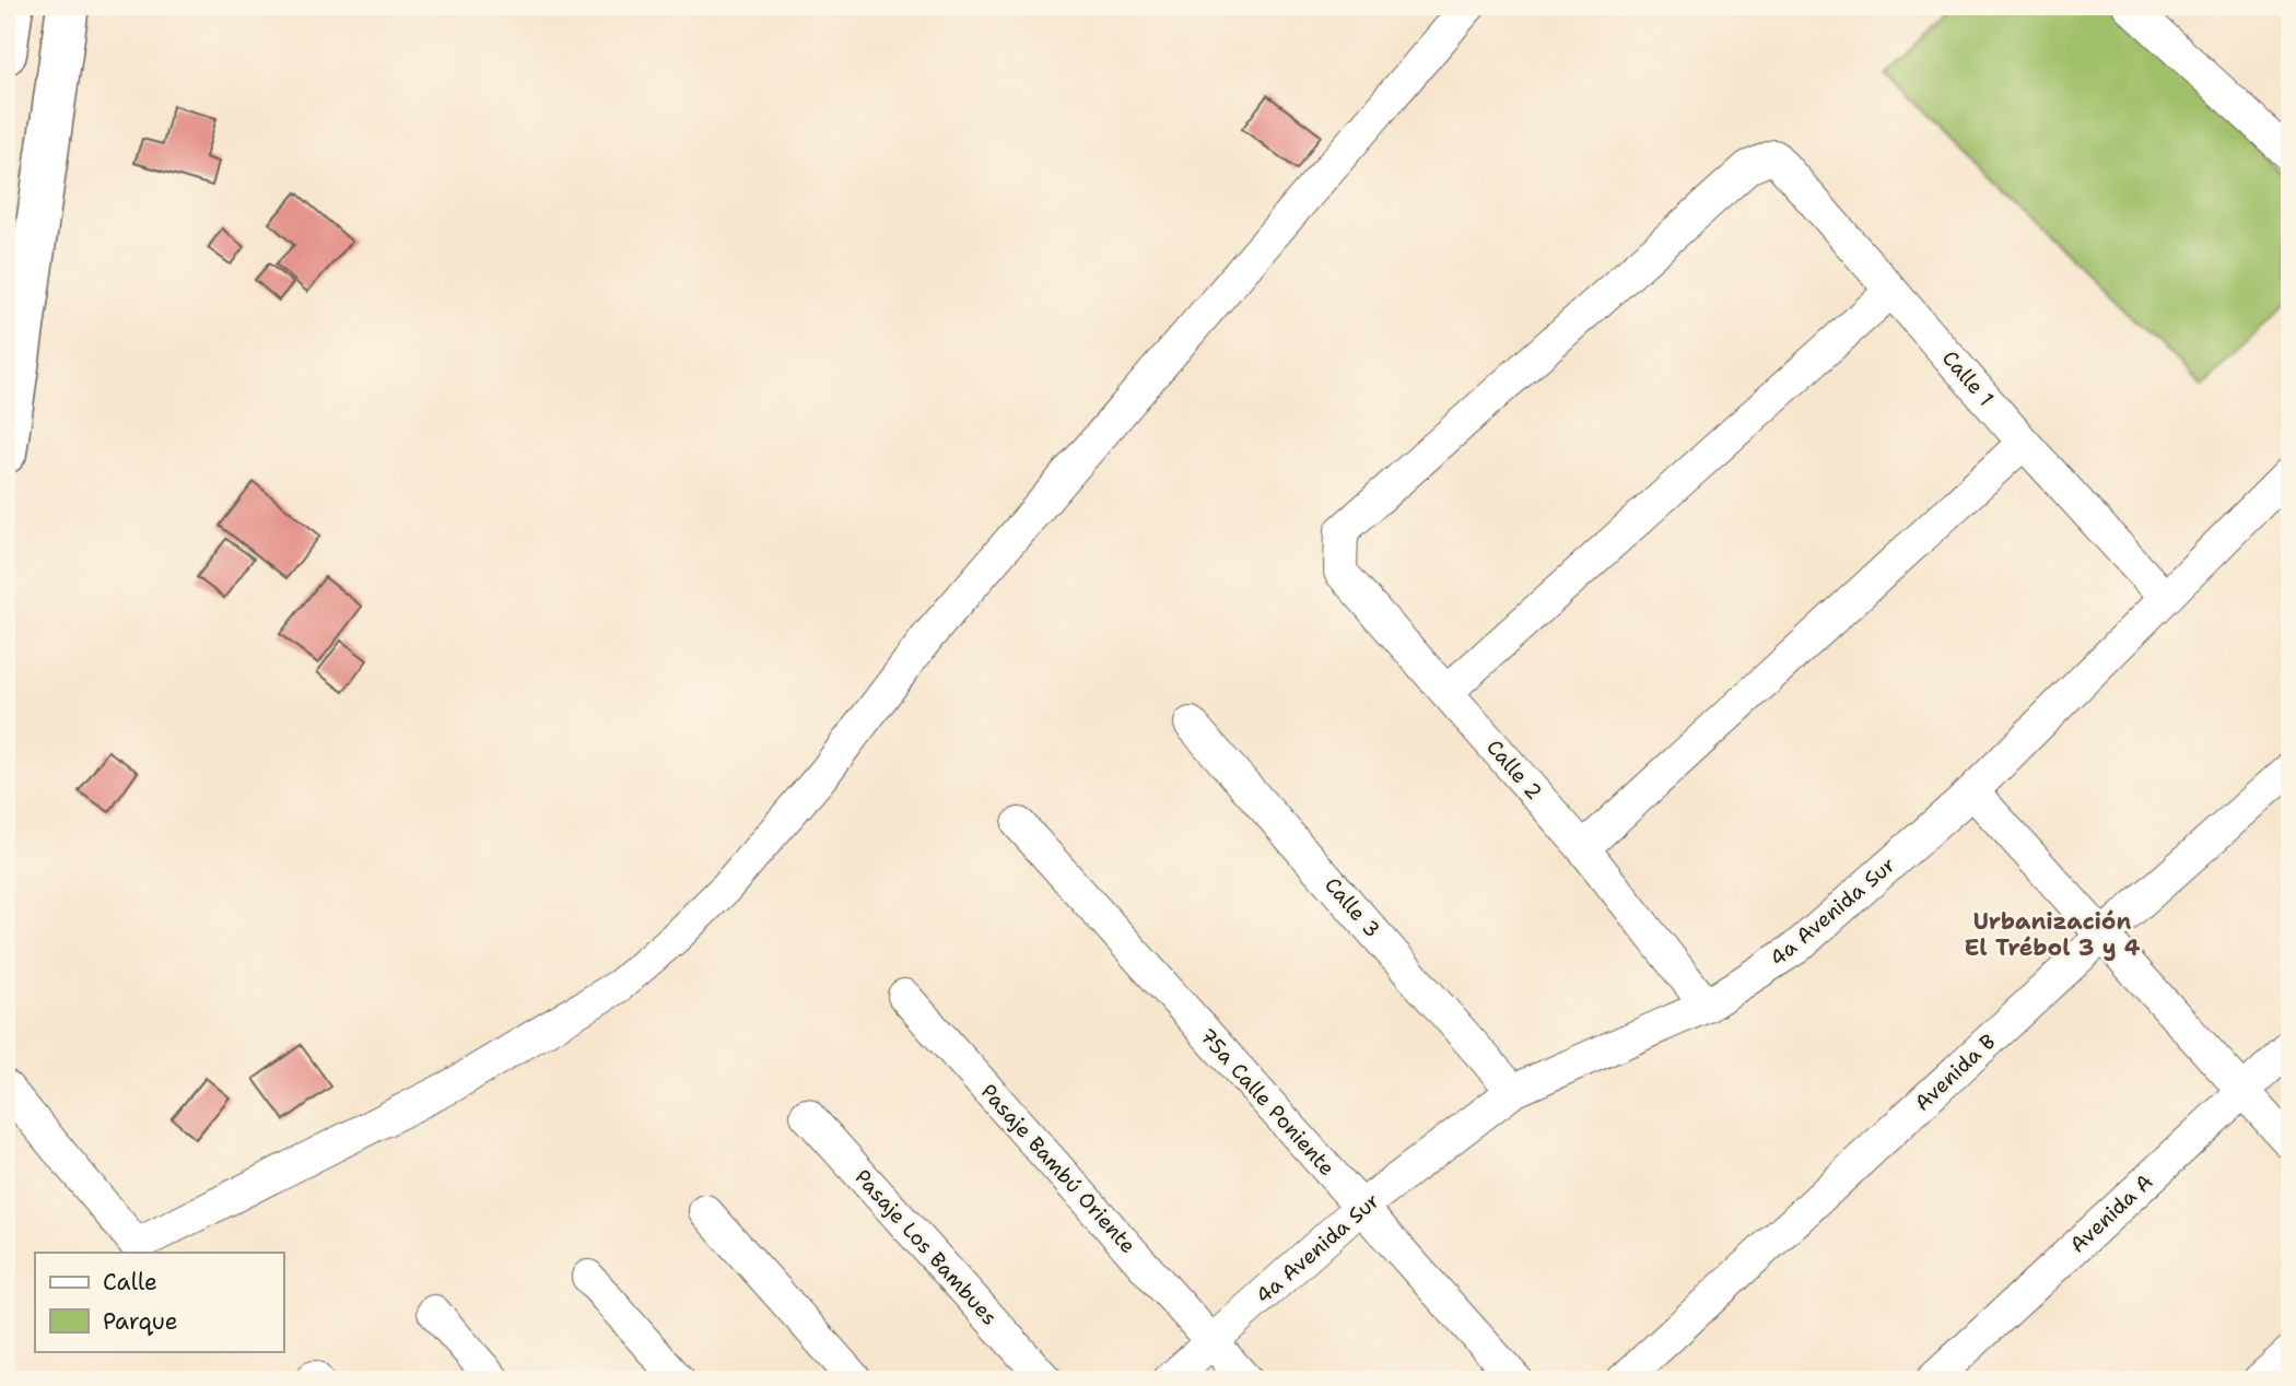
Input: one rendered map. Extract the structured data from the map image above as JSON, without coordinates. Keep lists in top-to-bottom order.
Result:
{
  "streets": {
    "street": [
      "Calle 1",
      "Calle 2",
      "Calle 3",
      "4a Avenida Sur",
      "Avenida B",
      "75a Calle Poniente",
      "Pasaje Bambú Oriente",
      "Avenida A",
      "Pasaje Los Bambues"
    ]
  },
  "crossings": [
    ["Calle 1", "Calle 2"],
    ["Calle 1", "4a Avenida Sur"],
    ["Calle 2", "4a Avenida Sur"],
    ["Calle 3", "4a Avenida Sur"],
    ["4a Avenida Sur", "75a Calle Poniente"],
    ["4a Avenida Sur", "Pasaje Bambú Oriente"]
  ],
  "districts": ["Urbanización El Trébol 3 y 4"],
  "legend": ["Calle", "Parque"]
}
